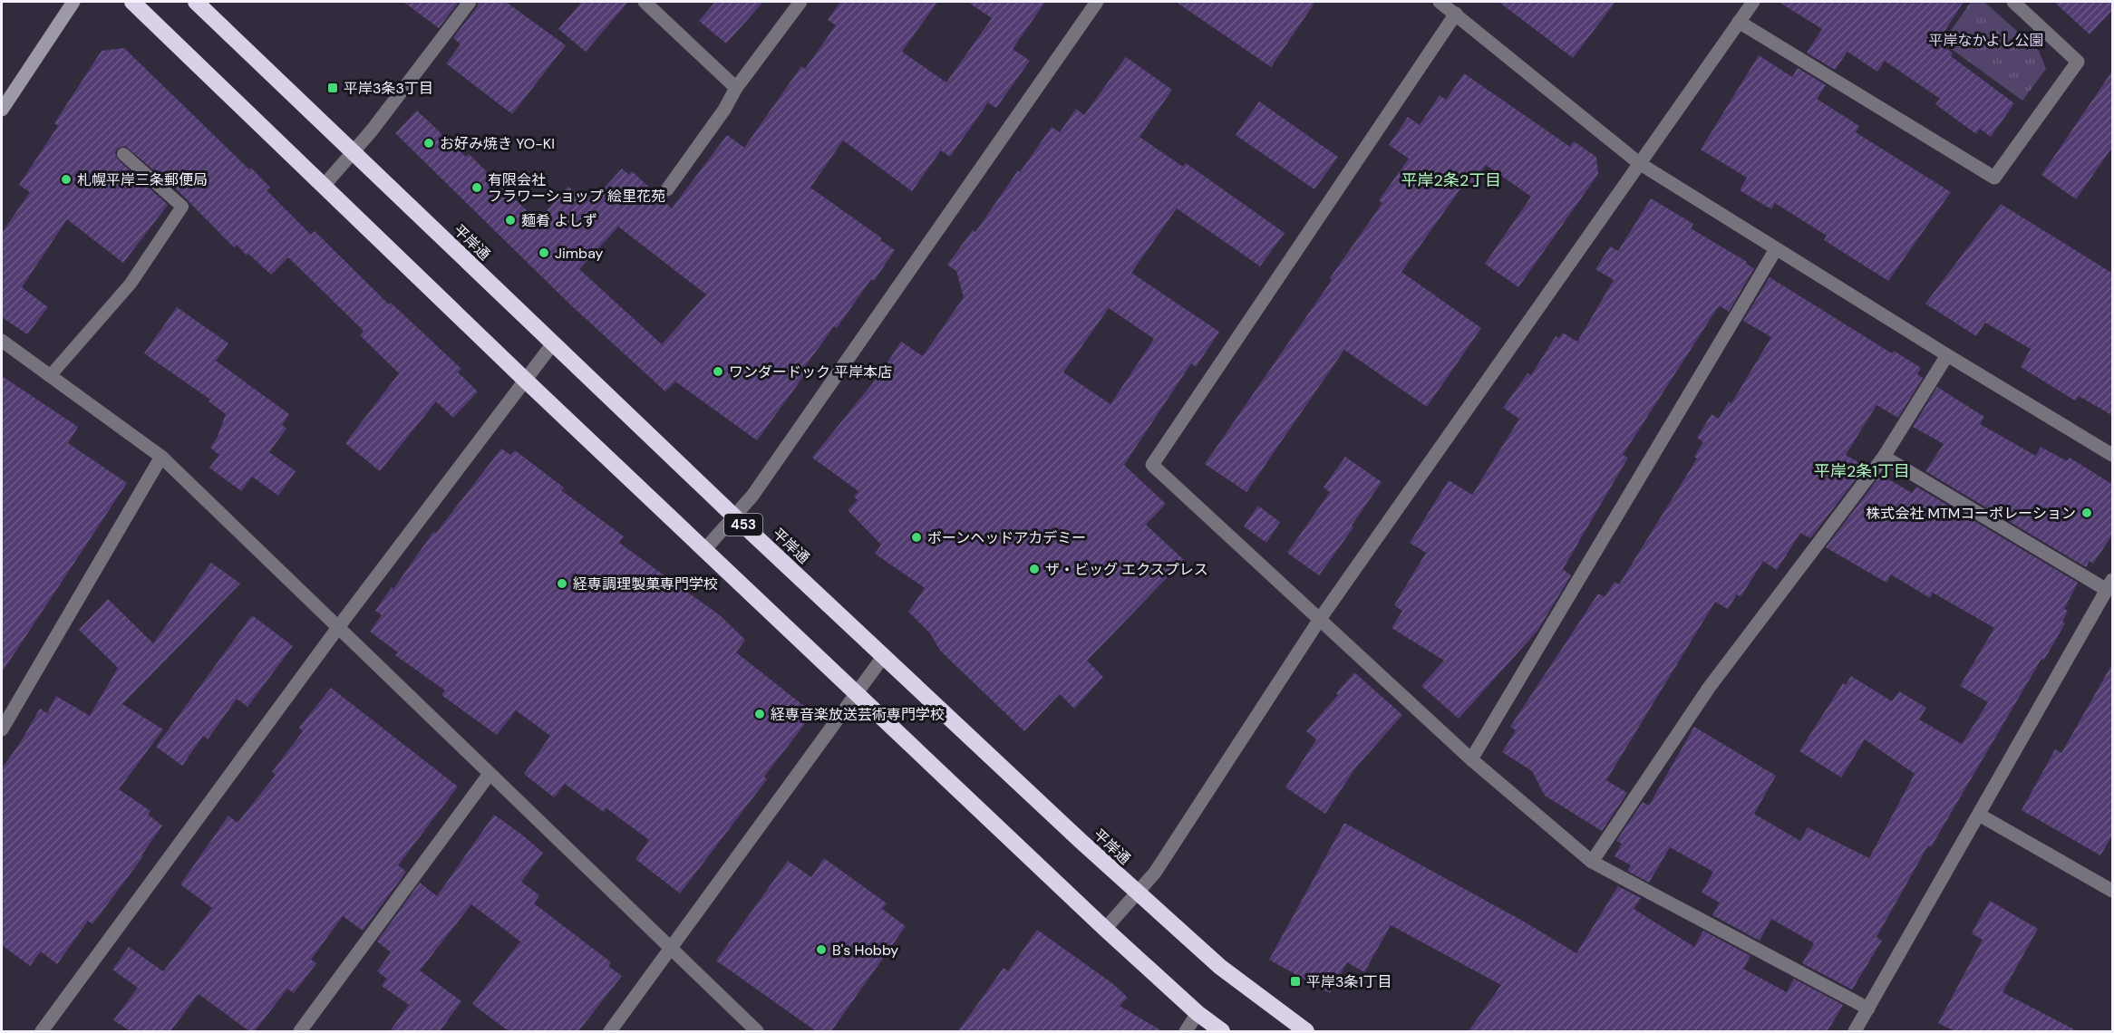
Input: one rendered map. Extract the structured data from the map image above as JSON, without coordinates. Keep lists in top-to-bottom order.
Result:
{
  "streets": {
    "highway": ["平岸通", "453"]
  },
  "districts": ["平岸2条2丁目", "平岸2条1丁目"],
  "parks": ["平岸なかよし公園"],
  "places": {
    "transit": ["平岸3条3丁目", "平岸3条1丁目"],
    "other": [
      "お好み焼き YO-KI",
      "札幌平岸三条郵便局",
      "有限会社 フラワーショップ 絵里花苑",
      "麺肴 よしず",
      "Jimbay",
      "ワンダードック 平岸本店",
      "株式会社 MTMコーポレーション",
      "ボーンヘッドアカデミー",
      "ザ・ビッグ エクスプレス",
      "経専調理製菓専門学校",
      "経専音楽放送芸術専門学校",
      "B's Hobby"
    ]
  }
}
